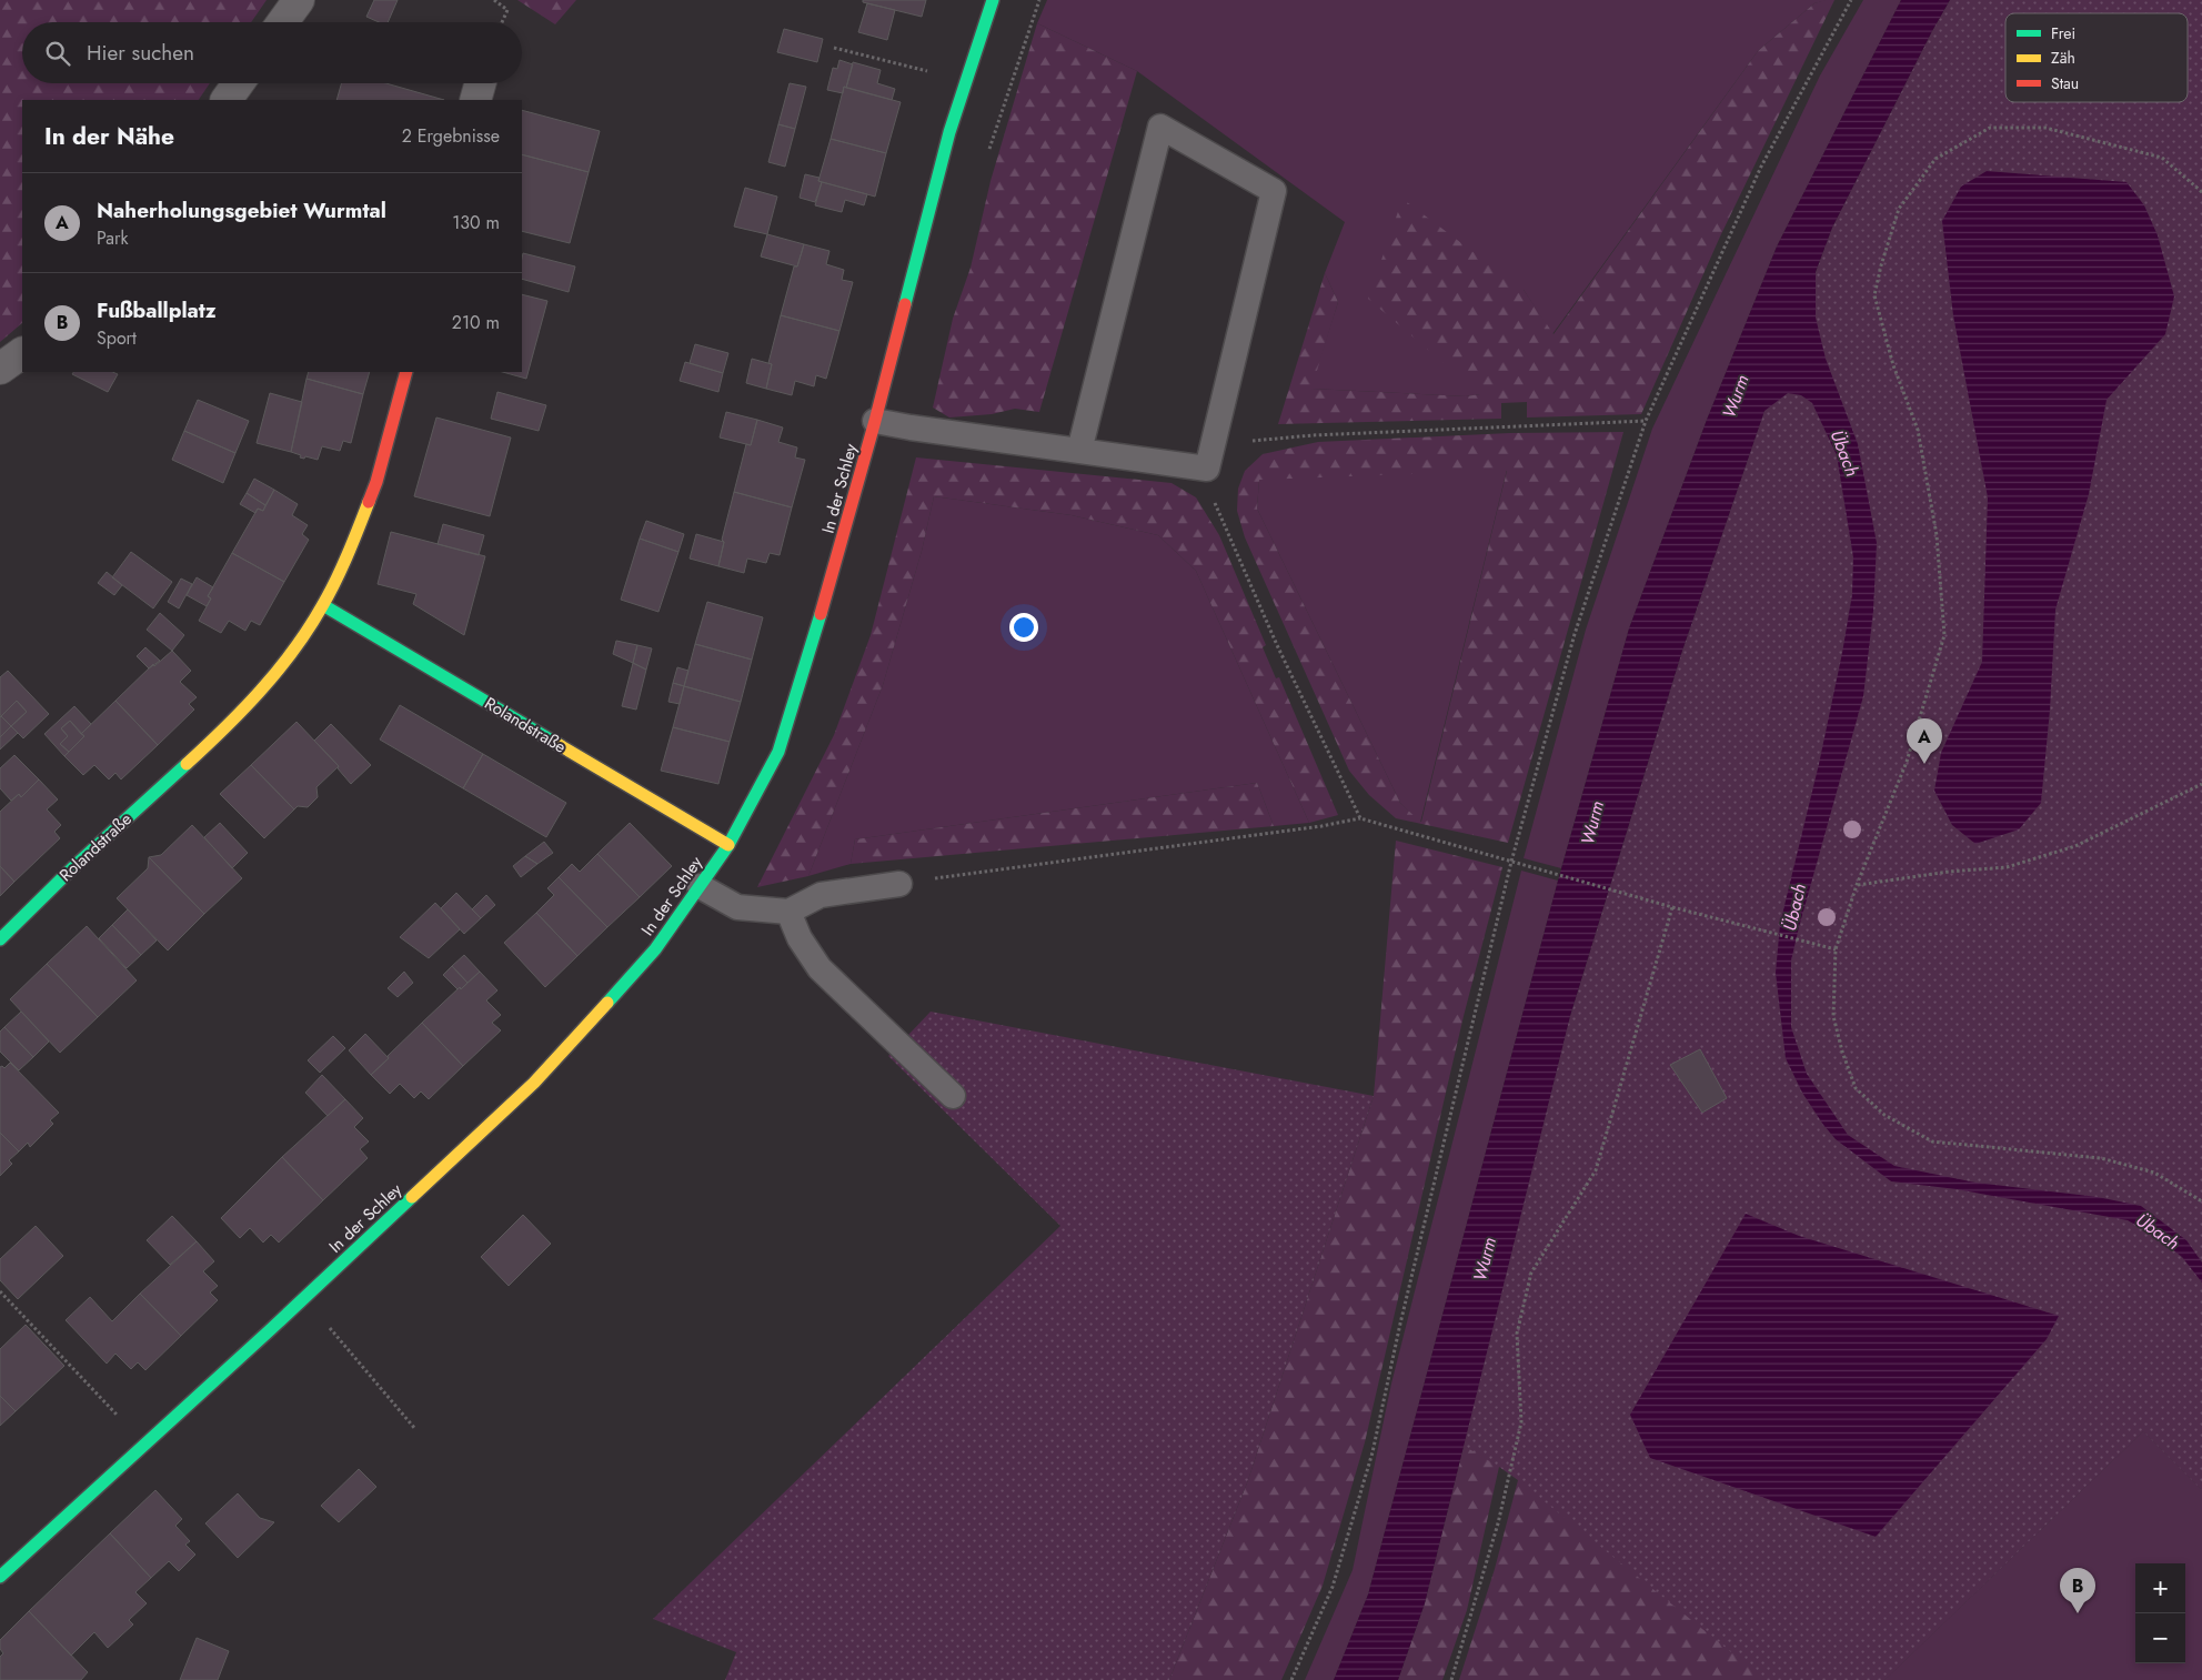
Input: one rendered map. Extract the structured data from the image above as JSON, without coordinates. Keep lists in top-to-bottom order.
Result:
{
  "streets": {
    "street": ["In der Schley", "Rolandstraße"]
  },
  "crossings": [
    ["In der Schley", "Rolandstraße"]
  ],
  "water": ["Wurm", "Übach"],
  "legend": ["Frei", "Zäh", "Stau"],
  "page": {
    "search": "Hier suchen",
    "heading": ["In der Nähe", "2 Ergebnisse"],
    "list": [
      {
        "mark": "A",
        "name": "Naherholungsgebiet Wurmtal",
        "note": "Park",
        "value": "130 m"
      },
      {
        "mark": "B",
        "name": "Fußballplatz",
        "note": "Sport",
        "value": "210 m"
      }
    ],
    "pins": ["A", "B"],
    "map_buttons": ["+", "−"]
  }
}
